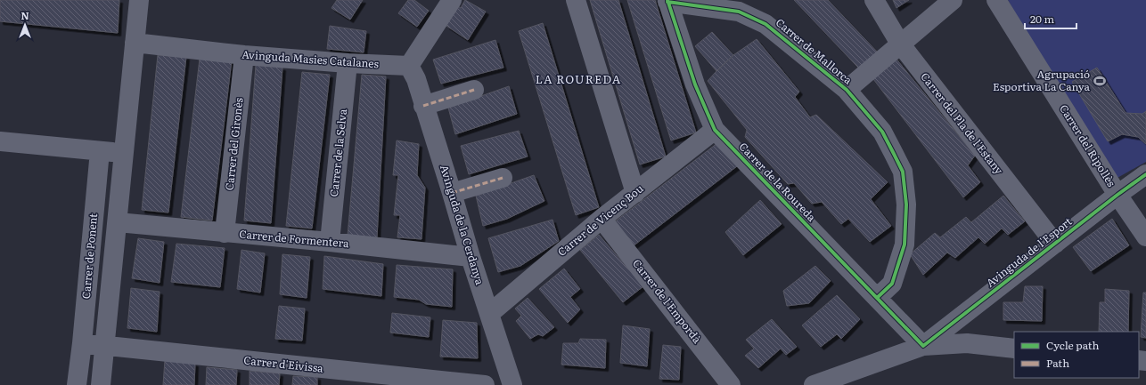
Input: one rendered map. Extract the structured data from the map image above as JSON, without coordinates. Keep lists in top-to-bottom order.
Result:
{
  "streets": {
    "street": [
      "Carrer de Mallorca",
      "Avinguda Masies Catalanes",
      "Carrer del Pla de l'Estany",
      "Carrer del Gironès",
      "Carrer del Ripollès",
      "Carrer de la Selva",
      "Carrer de la Roureda",
      "Carrer de Vicenç Bou",
      "Avinguda de la Cerdanya",
      "Carrer de Formentera",
      "Avinguda de l'Esport",
      "Carrer de Ponent",
      "Carrer de l'Empordà",
      "Carrer d'Eivissa"
    ]
  },
  "crossings": [
    ["Carrer de Mallorca", "Carrer de la Roureda"],
    ["Avinguda Masies Catalanes", "Carrer del Gironès"],
    ["Avinguda Masies Catalanes", "Carrer de la Selva"],
    ["Avinguda Masies Catalanes", "Avinguda de la Cerdanya"],
    ["Carrer del Pla de l'Estany", "Avinguda de l'Esport"],
    ["Carrer del Gironès", "Carrer de Formentera"],
    ["Carrer del Ripollès", "Avinguda de l'Esport"],
    ["Carrer de la Selva", "Carrer de Formentera"],
    ["Carrer de la Roureda", "Carrer de Vicenç Bou"],
    ["Carrer de la Roureda", "Avinguda de l'Esport"],
    ["Carrer de Vicenç Bou", "Avinguda de la Cerdanya"],
    ["Carrer de Vicenç Bou", "Carrer de l'Empordà"],
    ["Avinguda de la Cerdanya", "Carrer de Formentera"],
    ["Carrer de Ponent", "Carrer d'Eivissa"]
  ],
  "districts": ["LA ROUREDA"],
  "places": {
    "sports": ["Agrupació Esportiva La Canya"]
  },
  "legend": ["Cycle path", "Path"],
  "scale_bar": "20 m",
  "north": "top"
}
